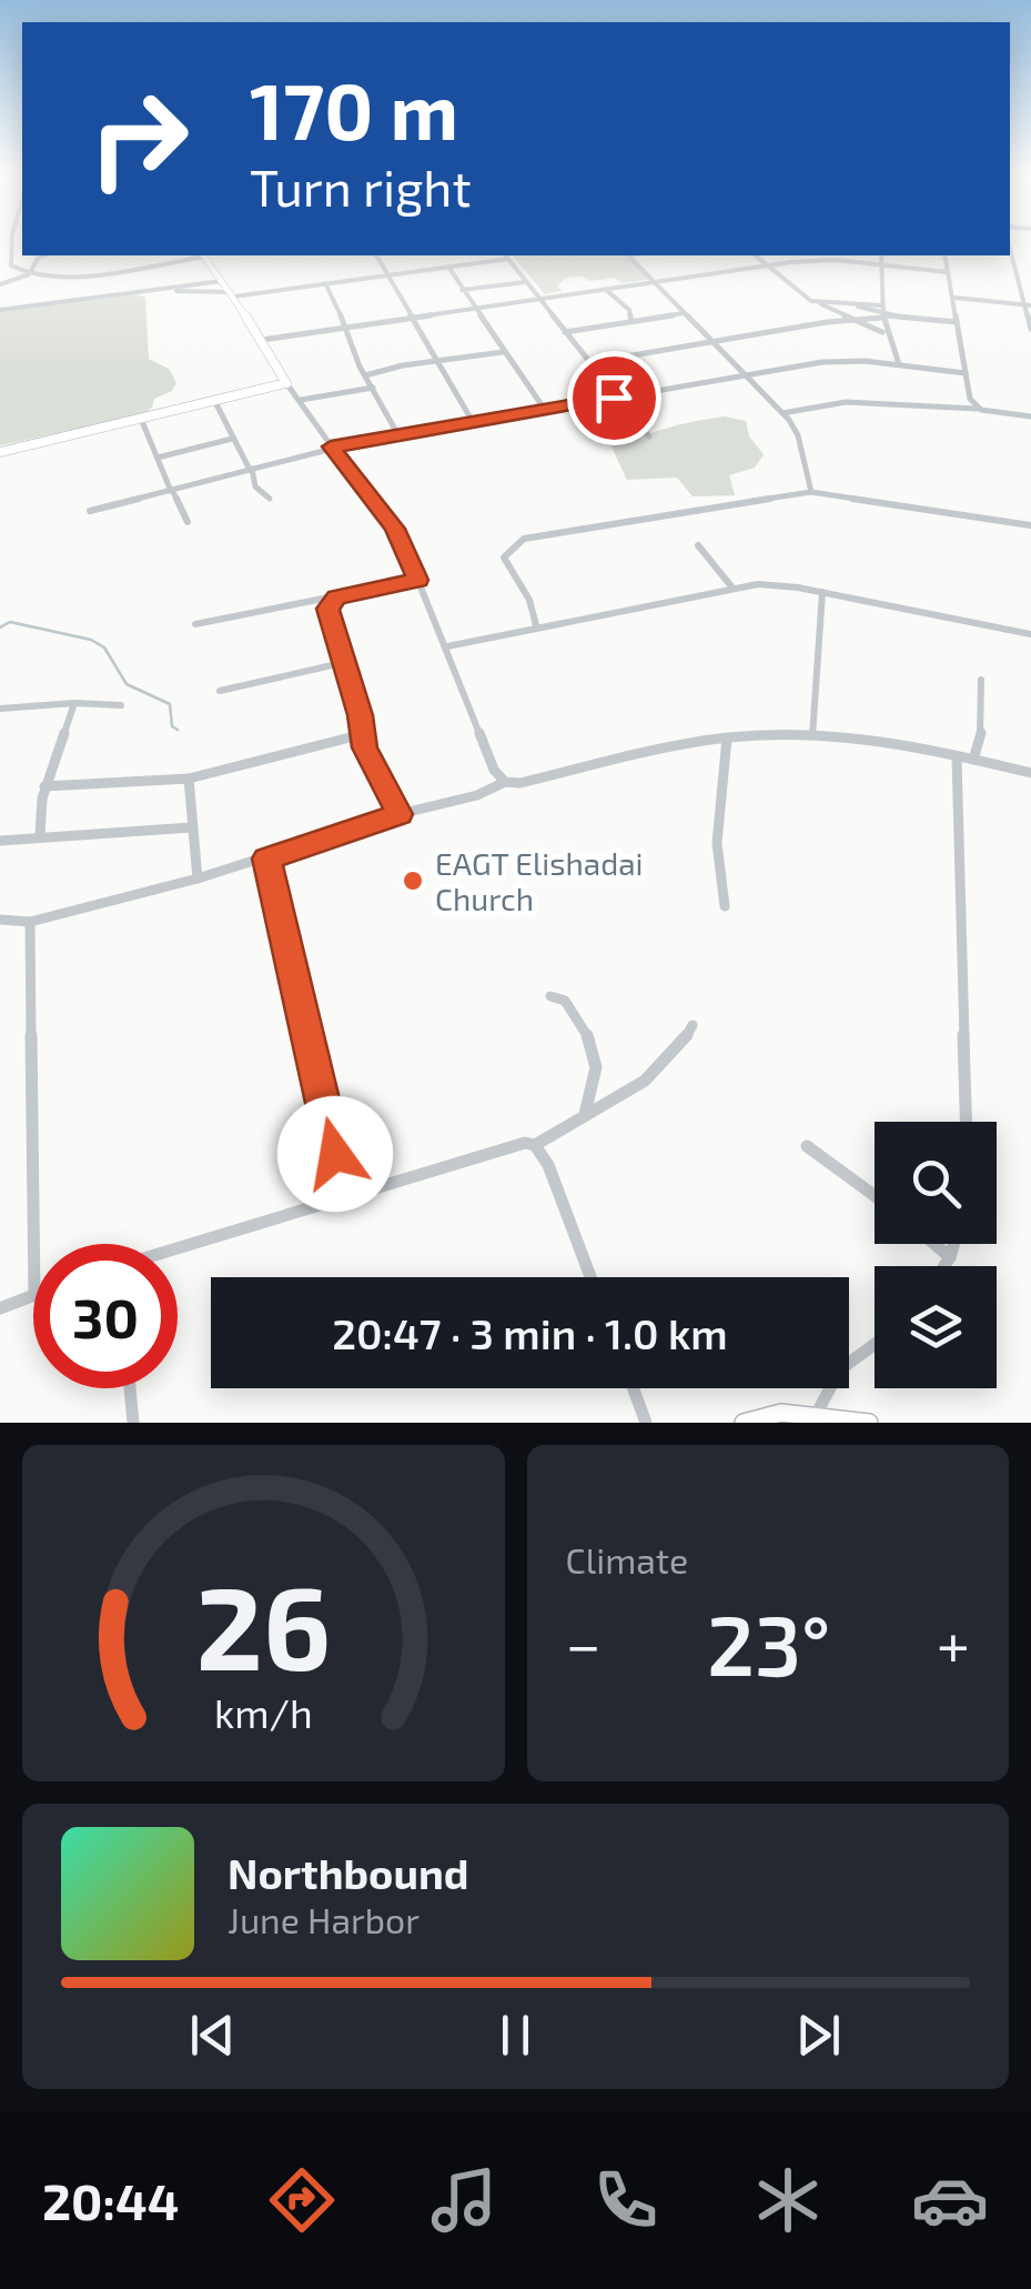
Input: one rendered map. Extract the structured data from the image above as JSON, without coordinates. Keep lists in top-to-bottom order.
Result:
{
  "places": ["EAGT Elishadai Church"],
  "page": {
    "turn": ["170 m", "Turn right"],
    "limit": "30",
    "trip": "20:47 · 3 min · 1.0 km",
    "tile": "Climate",
    "heat": ["−", "23°", "+"],
    "song": ["Northbound", "June Harbor"],
    "tabs": "20:44",
    "gauge": ["26", "km/h"]
  }
}
